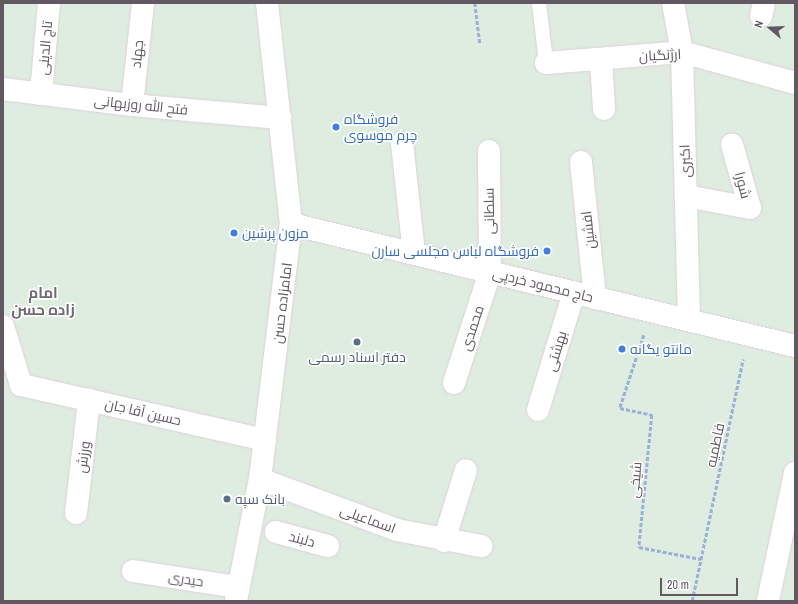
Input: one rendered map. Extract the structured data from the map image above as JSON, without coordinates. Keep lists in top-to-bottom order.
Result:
{
  "streets": {
    "street": [
      "تاج الدینی",
      "جهاد",
      "ارژنگیان",
      "فتح الله روزبهانی",
      "اکبری",
      "شورا",
      "سلطانی",
      "افشین",
      "حاج محمود خردپی",
      "امامزاده حسن",
      "محمدی",
      "بهشتی",
      "حسین آقا جان",
      "ورزش",
      "اسماعیلی",
      "دلبند",
      "حیدری"
    ],
    "path": ["فاطمیه", "شیخی"]
  },
  "crossings": [
    ["تاج الدینی", "فتح الله روزبهانی"],
    ["جهاد", "فتح الله روزبهانی"],
    ["ارژنگیان", "اکبری"],
    ["فتح الله روزبهانی", "امامزاده حسن"],
    ["اکبری", "شورا"],
    ["اکبری", "حاج محمود خردپی"],
    ["سلطانی", "حاج محمود خردپی"],
    ["سلطانی", "محمدی"],
    ["افشین", "حاج محمود خردپی"],
    ["حاج محمود خردپی", "امامزاده حسن"],
    ["حاج محمود خردپی", "محمدی"],
    ["حاج محمود خردپی", "بهشتی"],
    ["حاج محمود خردپی", "فاطمیه"],
    ["حاج محمود خردپی", "شیخی"],
    ["امامزاده حسن", "حسین آقا جان"],
    ["امامزاده حسن", "اسماعیلی"],
    ["امامزاده حسن", "حیدری"],
    ["حسین آقا جان", "ورزش"],
    ["فاطمیه", "شیخی"]
  ],
  "districts": ["امام زاده حسن"],
  "places": [
    "فروشگاه چرم موسوی",
    "مزون پرشین",
    "فروشگاه لباس مجلسی سارن",
    "دفتر اسناد رسمی",
    "مانتو یگانه",
    "بانک سپه"
  ],
  "scale_bar": "20 m",
  "north": "left"
}
